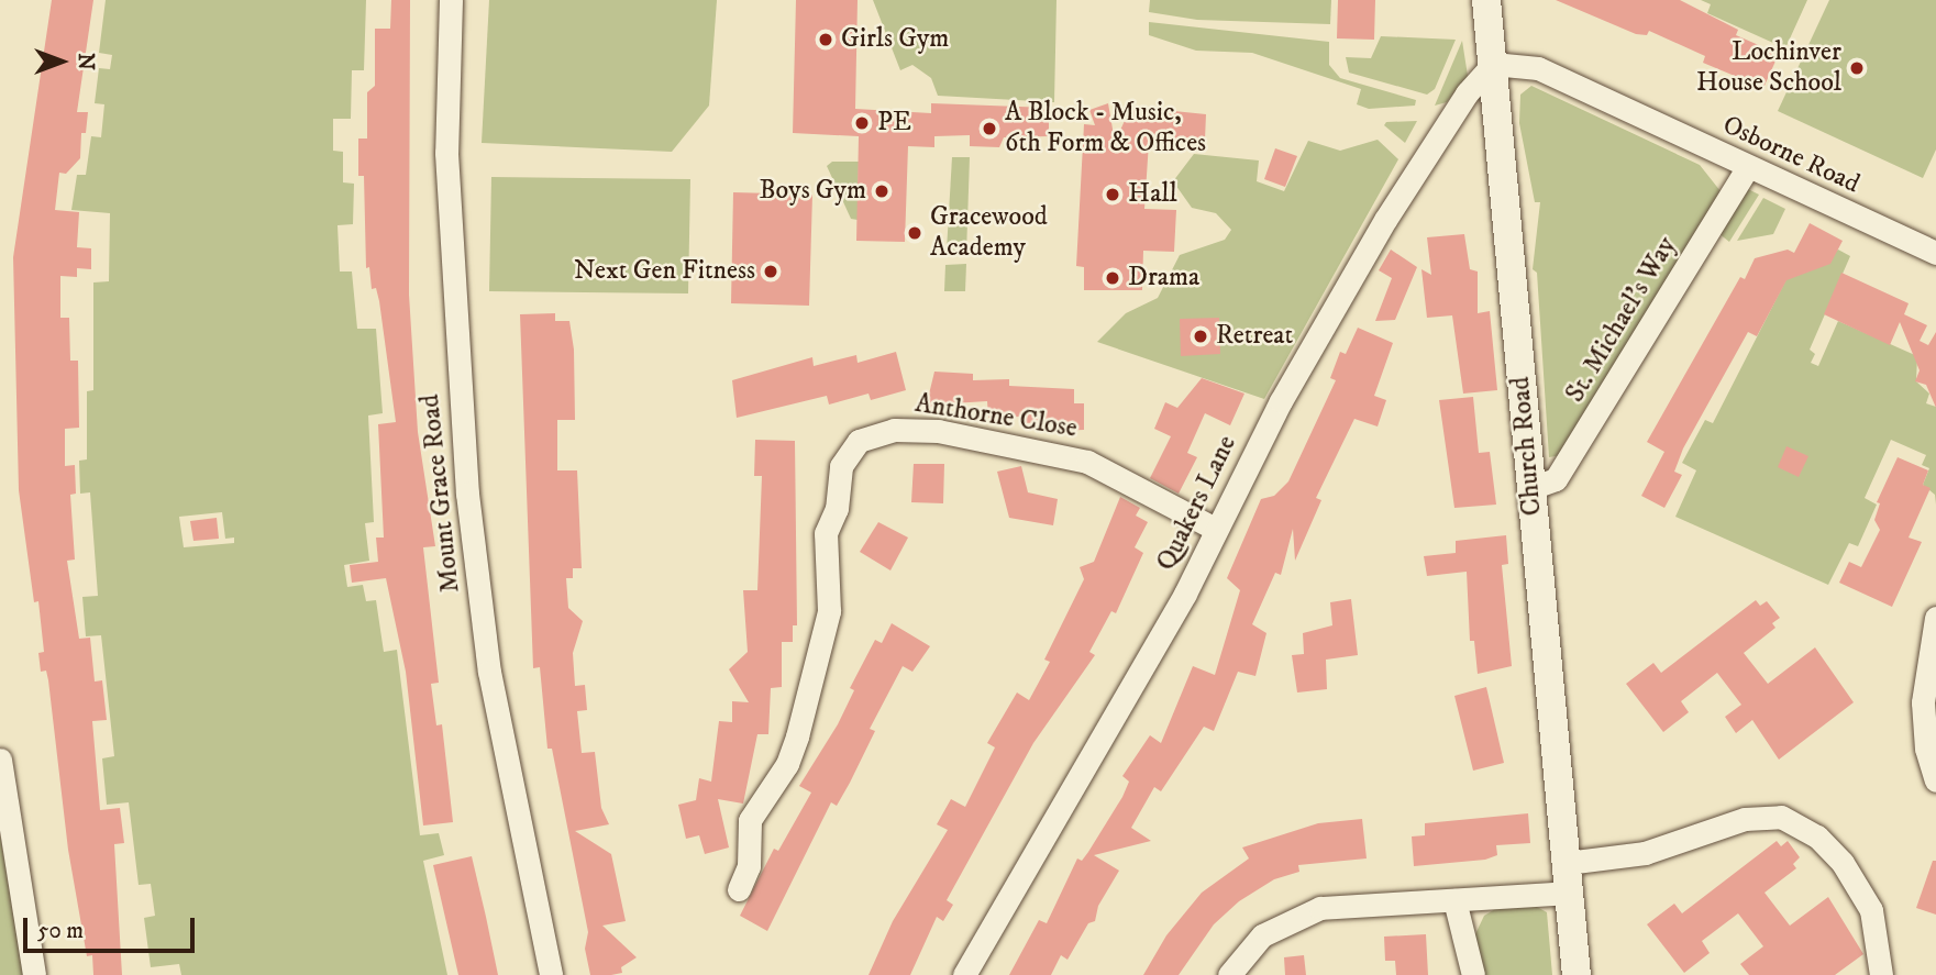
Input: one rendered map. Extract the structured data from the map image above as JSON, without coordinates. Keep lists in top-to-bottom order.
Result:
{
  "streets": {
    "street": [
      "Osborne Road",
      "St. Michael's Way",
      "Anthorne Close",
      "Church Road",
      "Mount Grace Road",
      "Quakers Lane"
    ]
  },
  "crossings": [
    ["Osborne Road", "St. Michael's Way"],
    ["Osborne Road", "Church Road"],
    ["Osborne Road", "Quakers Lane"],
    ["St. Michael's Way", "Church Road"],
    ["Anthorne Close", "Quakers Lane"],
    ["Church Road", "Quakers Lane"]
  ],
  "places": [
    "Girls Gym",
    "Lochinver House School",
    "PE",
    "A Block - Music, 6th Form & Offices",
    "Boys Gym",
    "Hall",
    "Gracewood Academy",
    "Next Gen Fitness",
    "Drama",
    "Retreat"
  ],
  "scale_bar": "50 m",
  "north": "right"
}
